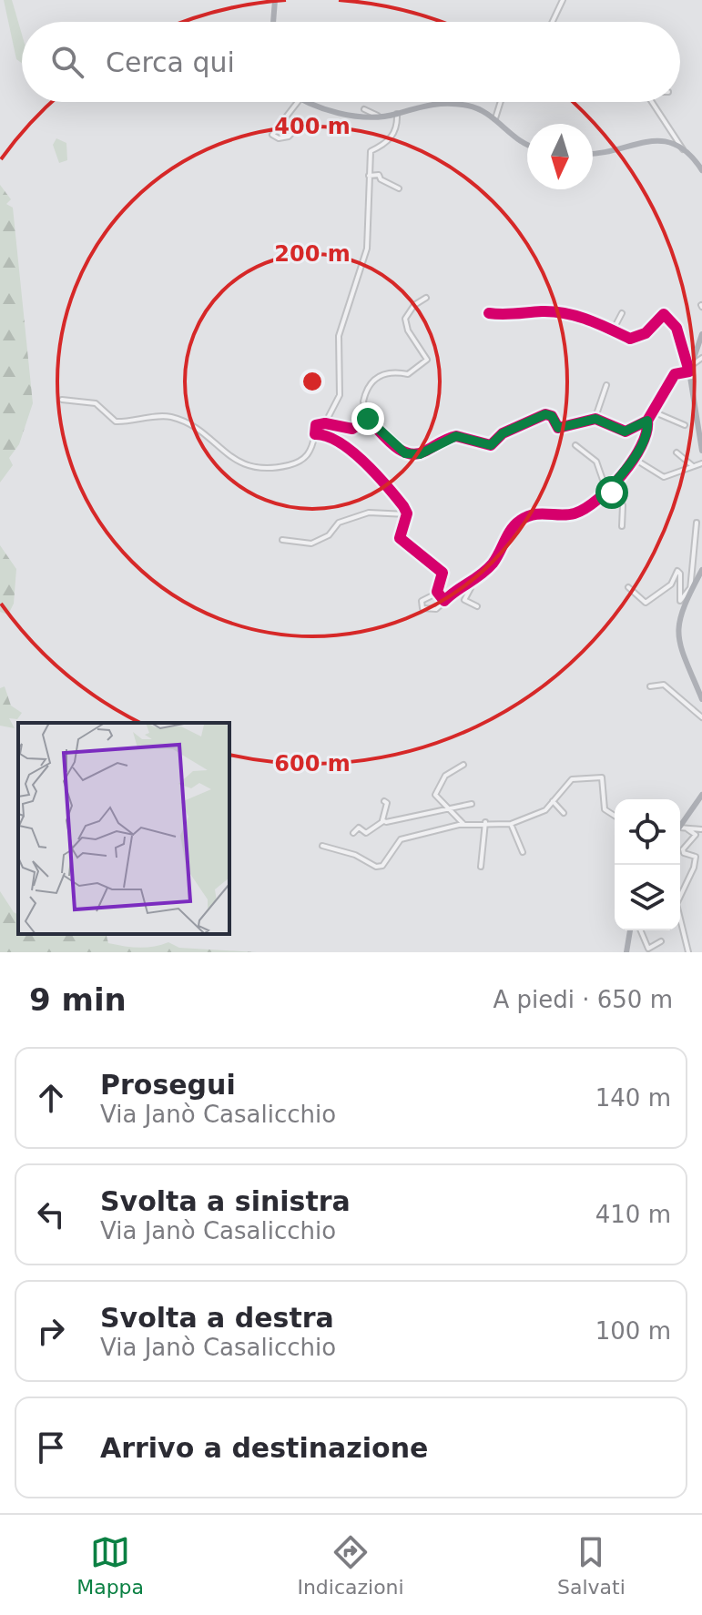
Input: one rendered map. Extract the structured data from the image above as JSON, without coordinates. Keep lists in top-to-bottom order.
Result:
{
  "north": "bottom",
  "page": {
    "search": "Cerca qui",
    "heading": ["9 min", "A piedi · 650 m"],
    "list": [
      ["Prosegui", "Via Janò Casalicchio", "140 m"],
      ["Svolta a sinistra", "Via Janò Casalicchio", "410 m"],
      ["Svolta a destra", "Via Janò Casalicchio", "100 m"],
      "Arrivo a destinazione"
    ],
    "nav": ["Mappa", "Indicazioni", "Salvati"]
  },
  "rings": ["400 m", "200 m", "600 m"]
}
